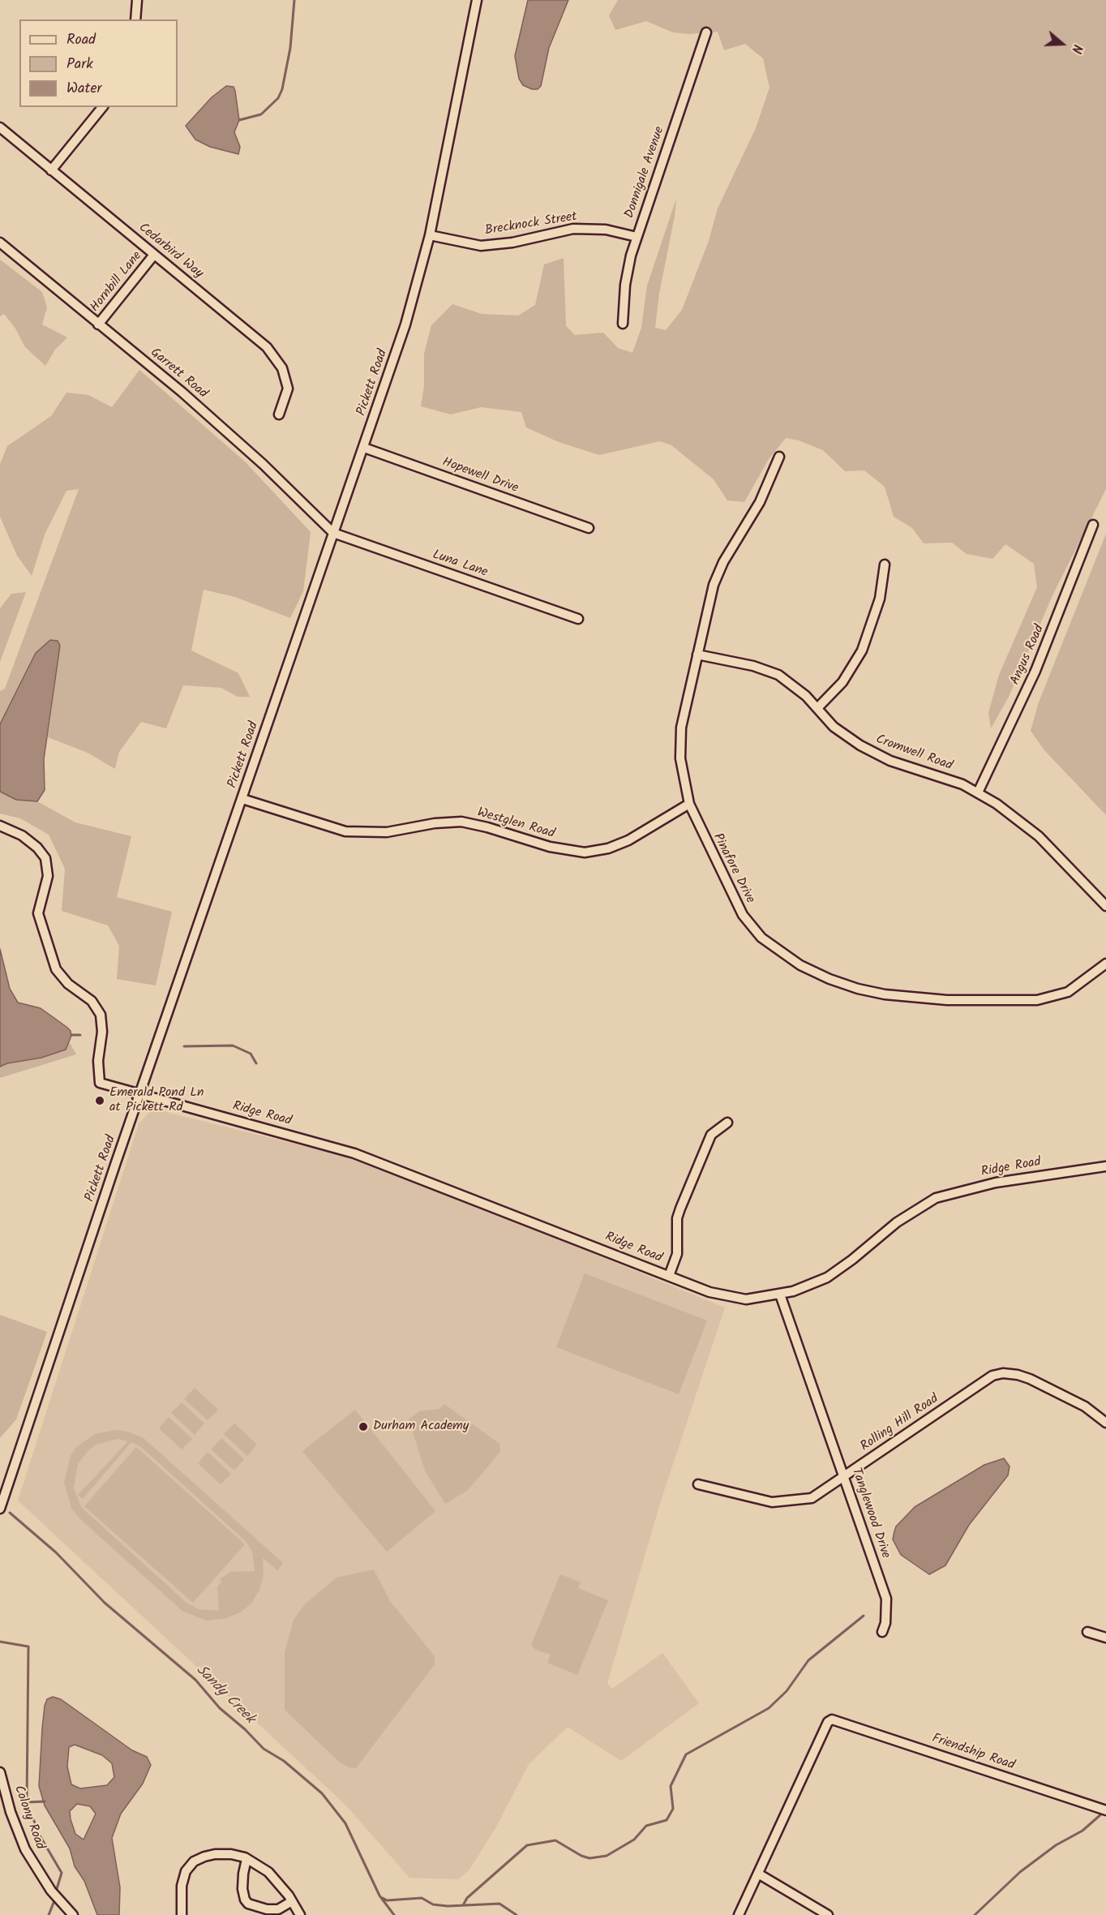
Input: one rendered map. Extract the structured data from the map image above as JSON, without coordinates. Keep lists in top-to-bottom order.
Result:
{
  "streets": {
    "street": [
      "Donnigale Avenue",
      "Brecknock Street",
      "Cedarbird Way",
      "Hornbill Lane",
      "Garrett Road",
      "Pickett Road",
      "Hopewell Drive",
      "Luna Lane",
      "Angus Road",
      "Cromwell Road",
      "Westglen Road",
      "Pinafore Drive",
      "Ridge Road",
      "Rolling Hill Road",
      "Tanglewood Drive",
      "Friendship Road",
      "Colony Road"
    ]
  },
  "crossings": [
    ["Donnigale Avenue", "Brecknock Street"],
    ["Brecknock Street", "Pickett Road"],
    ["Cedarbird Way", "Hornbill Lane"],
    ["Hornbill Lane", "Garrett Road"],
    ["Garrett Road", "Pickett Road"],
    ["Garrett Road", "Luna Lane"],
    ["Pickett Road", "Hopewell Drive"],
    ["Pickett Road", "Luna Lane"],
    ["Pickett Road", "Westglen Road"],
    ["Pickett Road", "Ridge Road"],
    ["Angus Road", "Cromwell Road"],
    ["Cromwell Road", "Pinafore Drive"],
    ["Westglen Road", "Pinafore Drive"],
    ["Ridge Road", "Tanglewood Drive"],
    ["Rolling Hill Road", "Tanglewood Drive"]
  ],
  "water": ["Sandy Creek"],
  "places": ["Emerald Pond Ln at Pickett Rd", "Durham Academy"],
  "legend": ["Road", "Park", "Water"],
  "north": "right"
}
